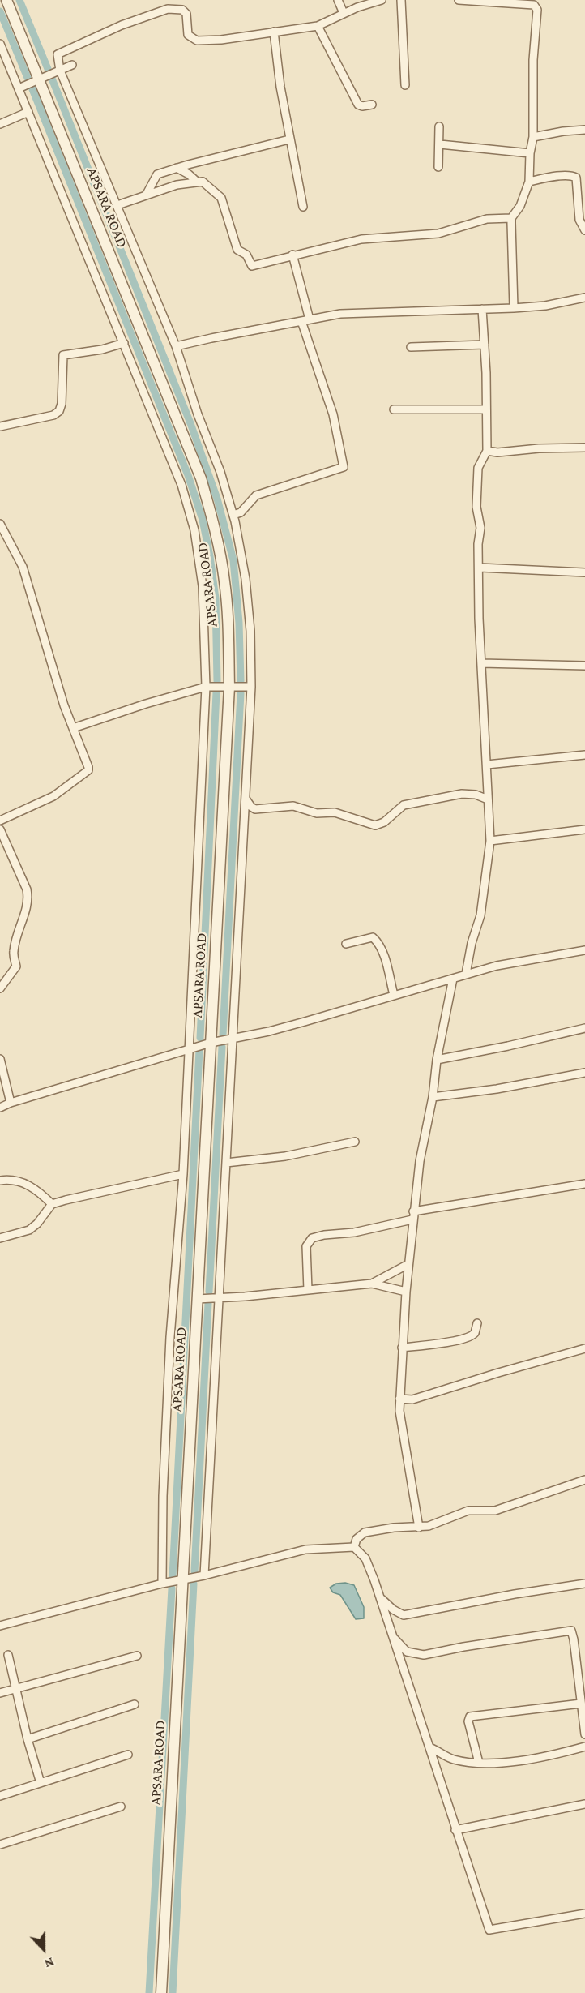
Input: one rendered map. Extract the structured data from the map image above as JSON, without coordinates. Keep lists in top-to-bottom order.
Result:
{
  "streets": {
    "street": ["APSARA ROAD"]
  },
  "north": "bottom"
}
